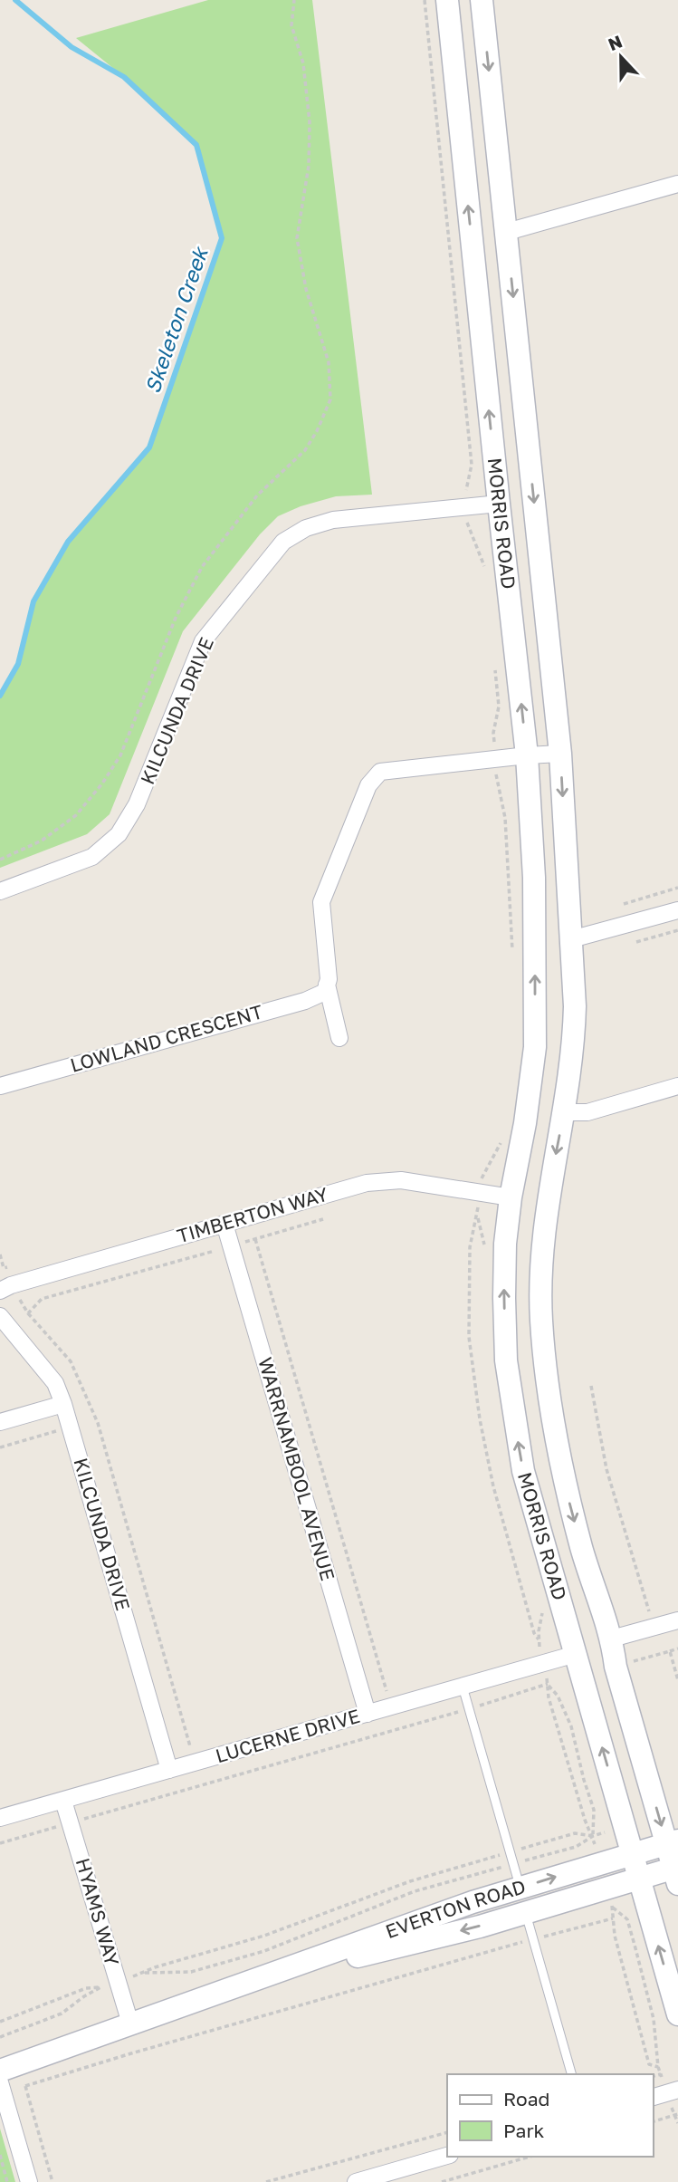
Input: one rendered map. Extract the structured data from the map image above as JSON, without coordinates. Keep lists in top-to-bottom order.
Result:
{
  "streets": {
    "street": [
      "MORRIS ROAD",
      "KILCUNDA DRIVE",
      "LOWLAND CRESCENT",
      "TIMBERTON WAY",
      "WARRNAMBOOL AVENUE",
      "LUCERNE DRIVE",
      "EVERTON ROAD",
      "HYAMS WAY"
    ]
  },
  "crossings": [
    ["MORRIS ROAD", "KILCUNDA DRIVE"],
    ["MORRIS ROAD", "TIMBERTON WAY"],
    ["MORRIS ROAD", "LUCERNE DRIVE"],
    ["MORRIS ROAD", "EVERTON ROAD"],
    ["KILCUNDA DRIVE", "LUCERNE DRIVE"],
    ["TIMBERTON WAY", "WARRNAMBOOL AVENUE"],
    ["WARRNAMBOOL AVENUE", "LUCERNE DRIVE"],
    ["LUCERNE DRIVE", "HYAMS WAY"],
    ["EVERTON ROAD", "HYAMS WAY"]
  ],
  "water": ["Skeleton Creek"],
  "legend": ["Road", "Park"],
  "north": "top"
}
